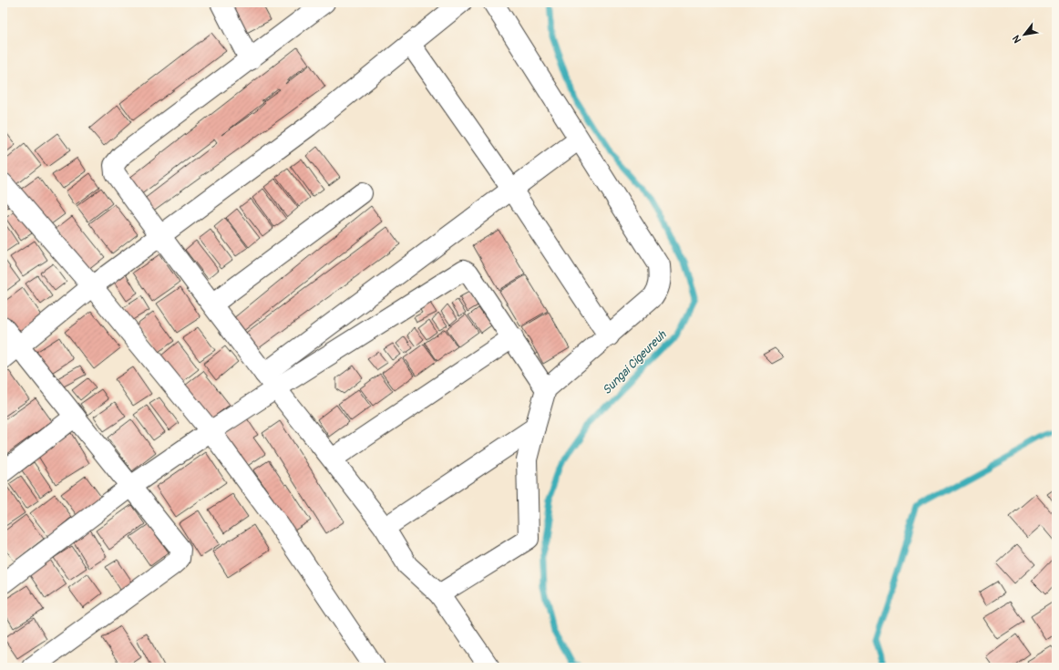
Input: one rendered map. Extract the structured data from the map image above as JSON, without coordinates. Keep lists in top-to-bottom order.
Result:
{
  "water": ["Sungai Cigeureuh"],
  "north": "bottom left"
}
